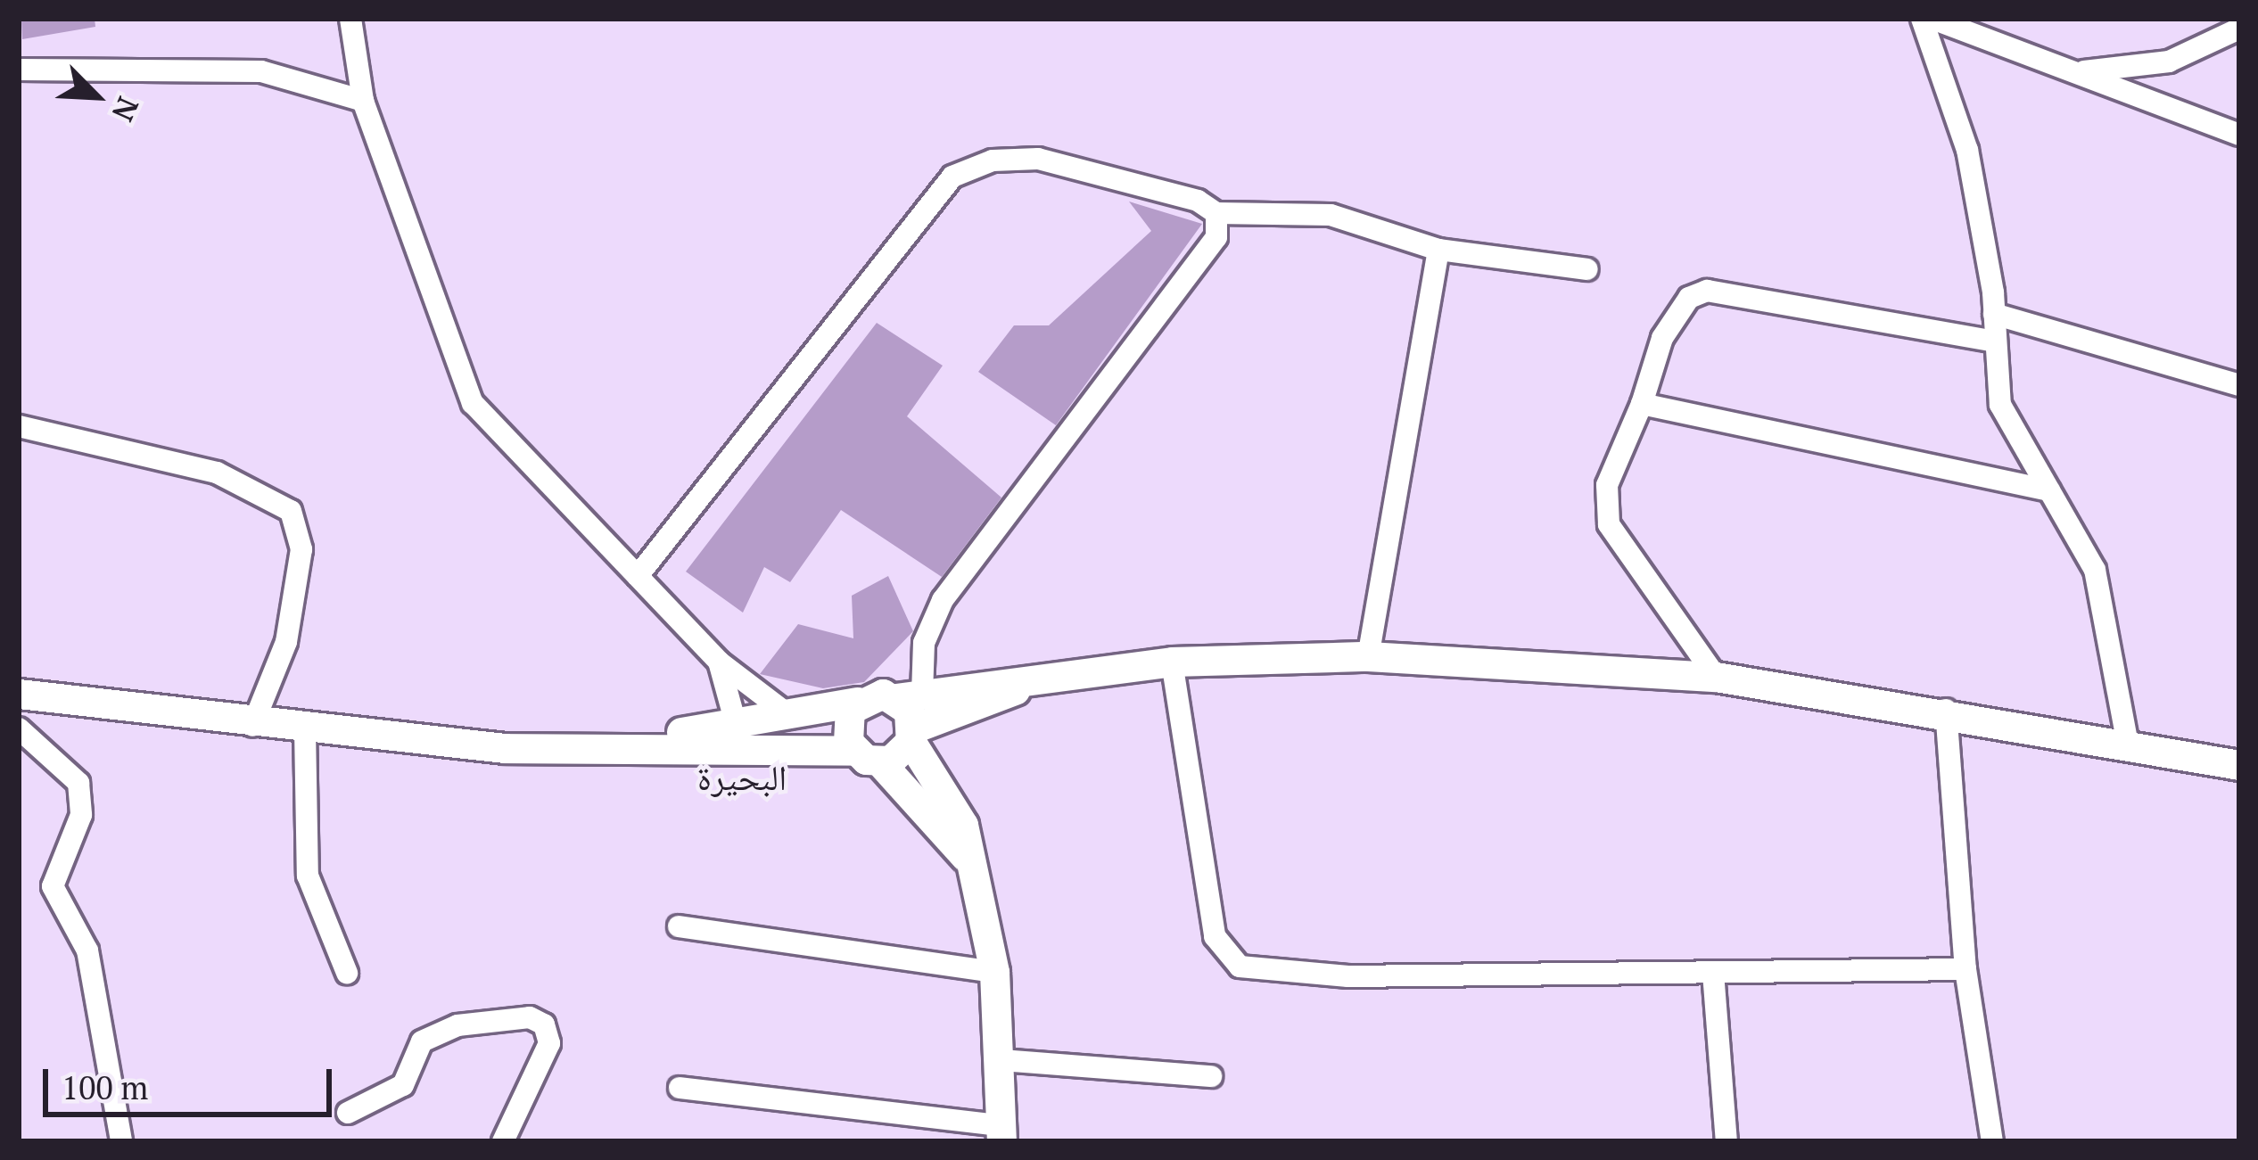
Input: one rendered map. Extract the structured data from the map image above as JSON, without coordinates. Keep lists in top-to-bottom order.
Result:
{
  "districts": ["البحيرة"],
  "scale_bar": "100 m",
  "north": "bottom right"
}
